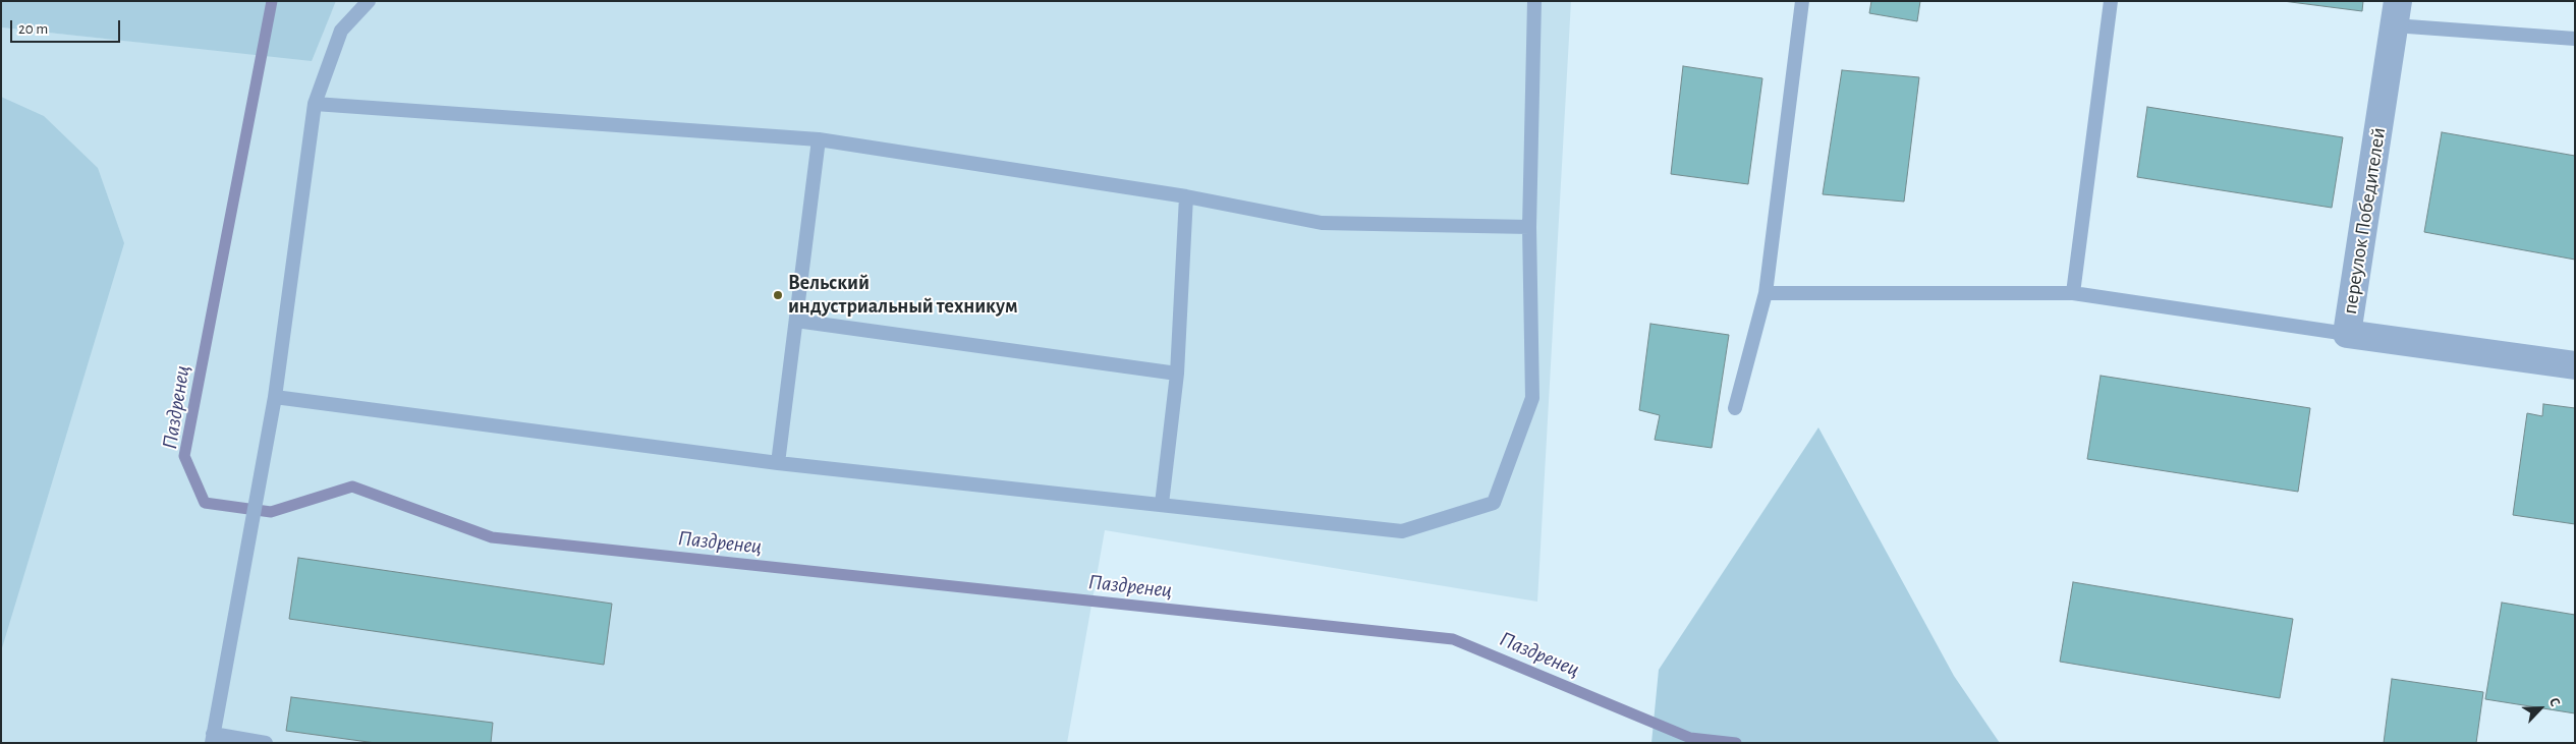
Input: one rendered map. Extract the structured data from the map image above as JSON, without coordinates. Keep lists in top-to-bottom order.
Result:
{
  "streets": {
    "street": ["переулок Победителей"]
  },
  "water": ["Паздренец"],
  "places": ["Вельский индустриальный техникум"],
  "scale_bar": "20 m",
  "north": "top right"
}
